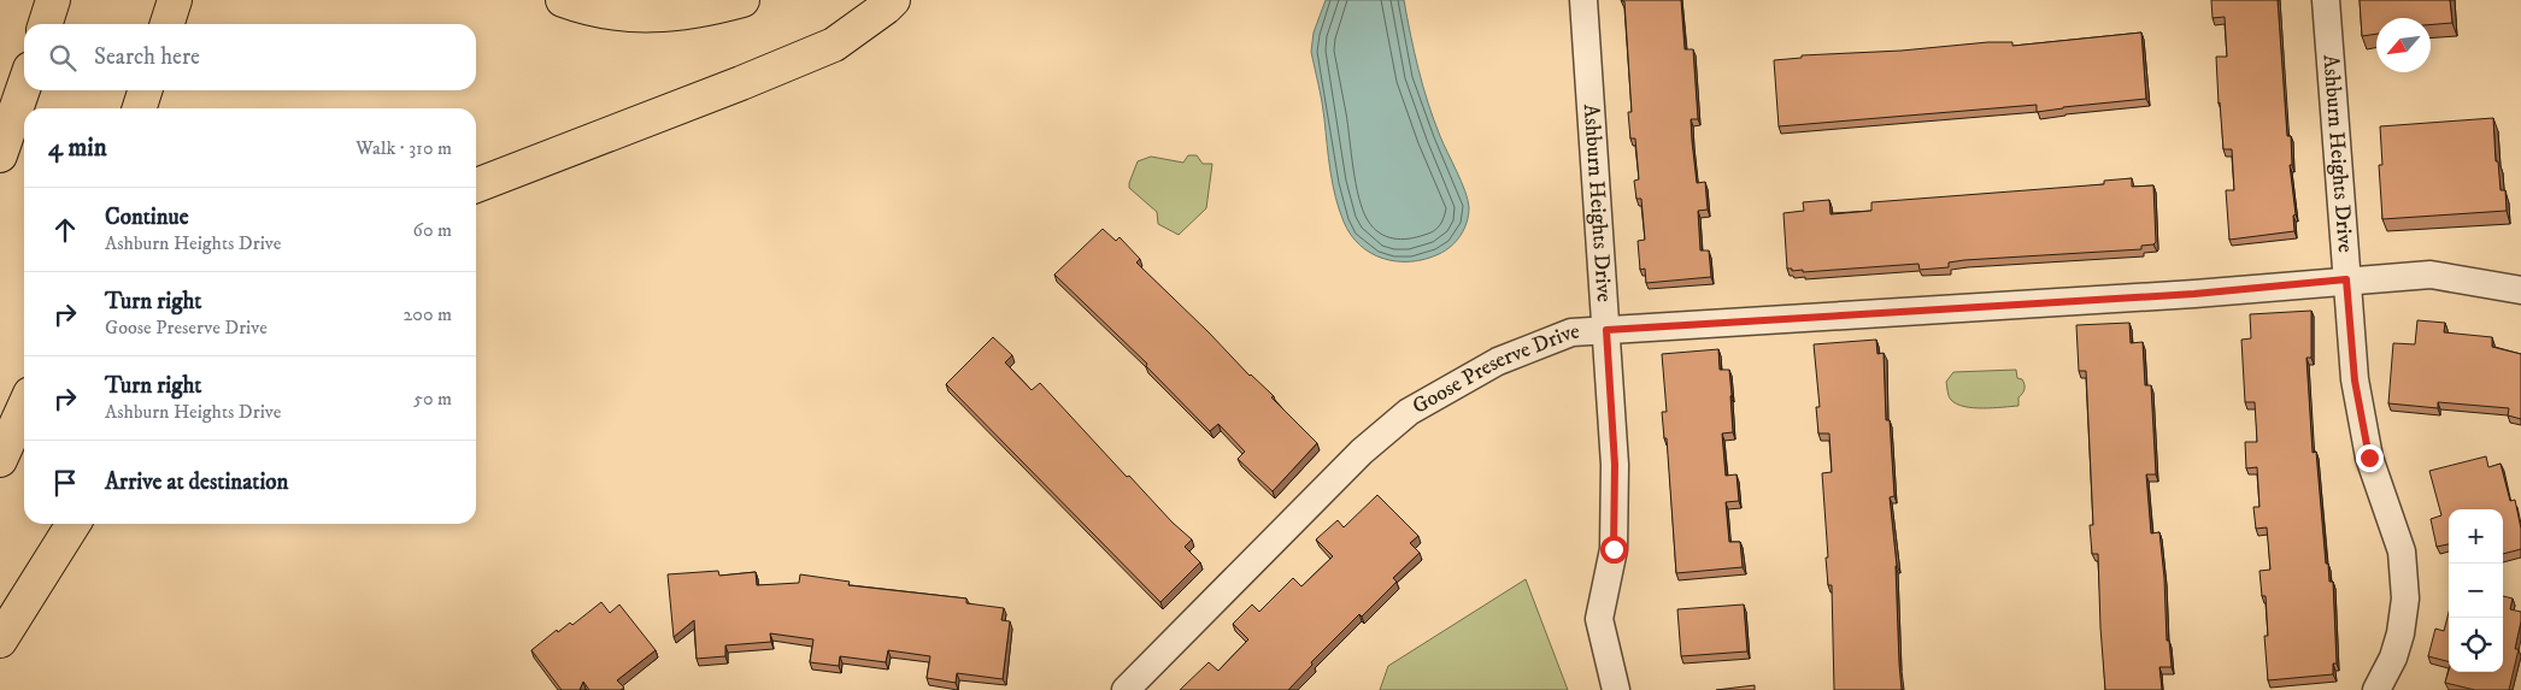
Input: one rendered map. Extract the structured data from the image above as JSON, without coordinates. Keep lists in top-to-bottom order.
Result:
{
  "streets": {
    "street": ["Ashburn Heights Drive", "Goose Preserve Drive"]
  },
  "crossings": [
    ["Ashburn Heights Drive", "Goose Preserve Drive"]
  ],
  "north": "bottom left",
  "page": {
    "search": "Search here",
    "heading": ["4 min", "Walk · 310 m"],
    "list": [
      ["Continue", "Ashburn Heights Drive", "60 m"],
      ["Turn right", "Goose Preserve Drive", "200 m"],
      ["Turn right", "Ashburn Heights Drive", "50 m"],
      "Arrive at destination"
    ],
    "map_buttons": ["+", "−"]
  }
}
